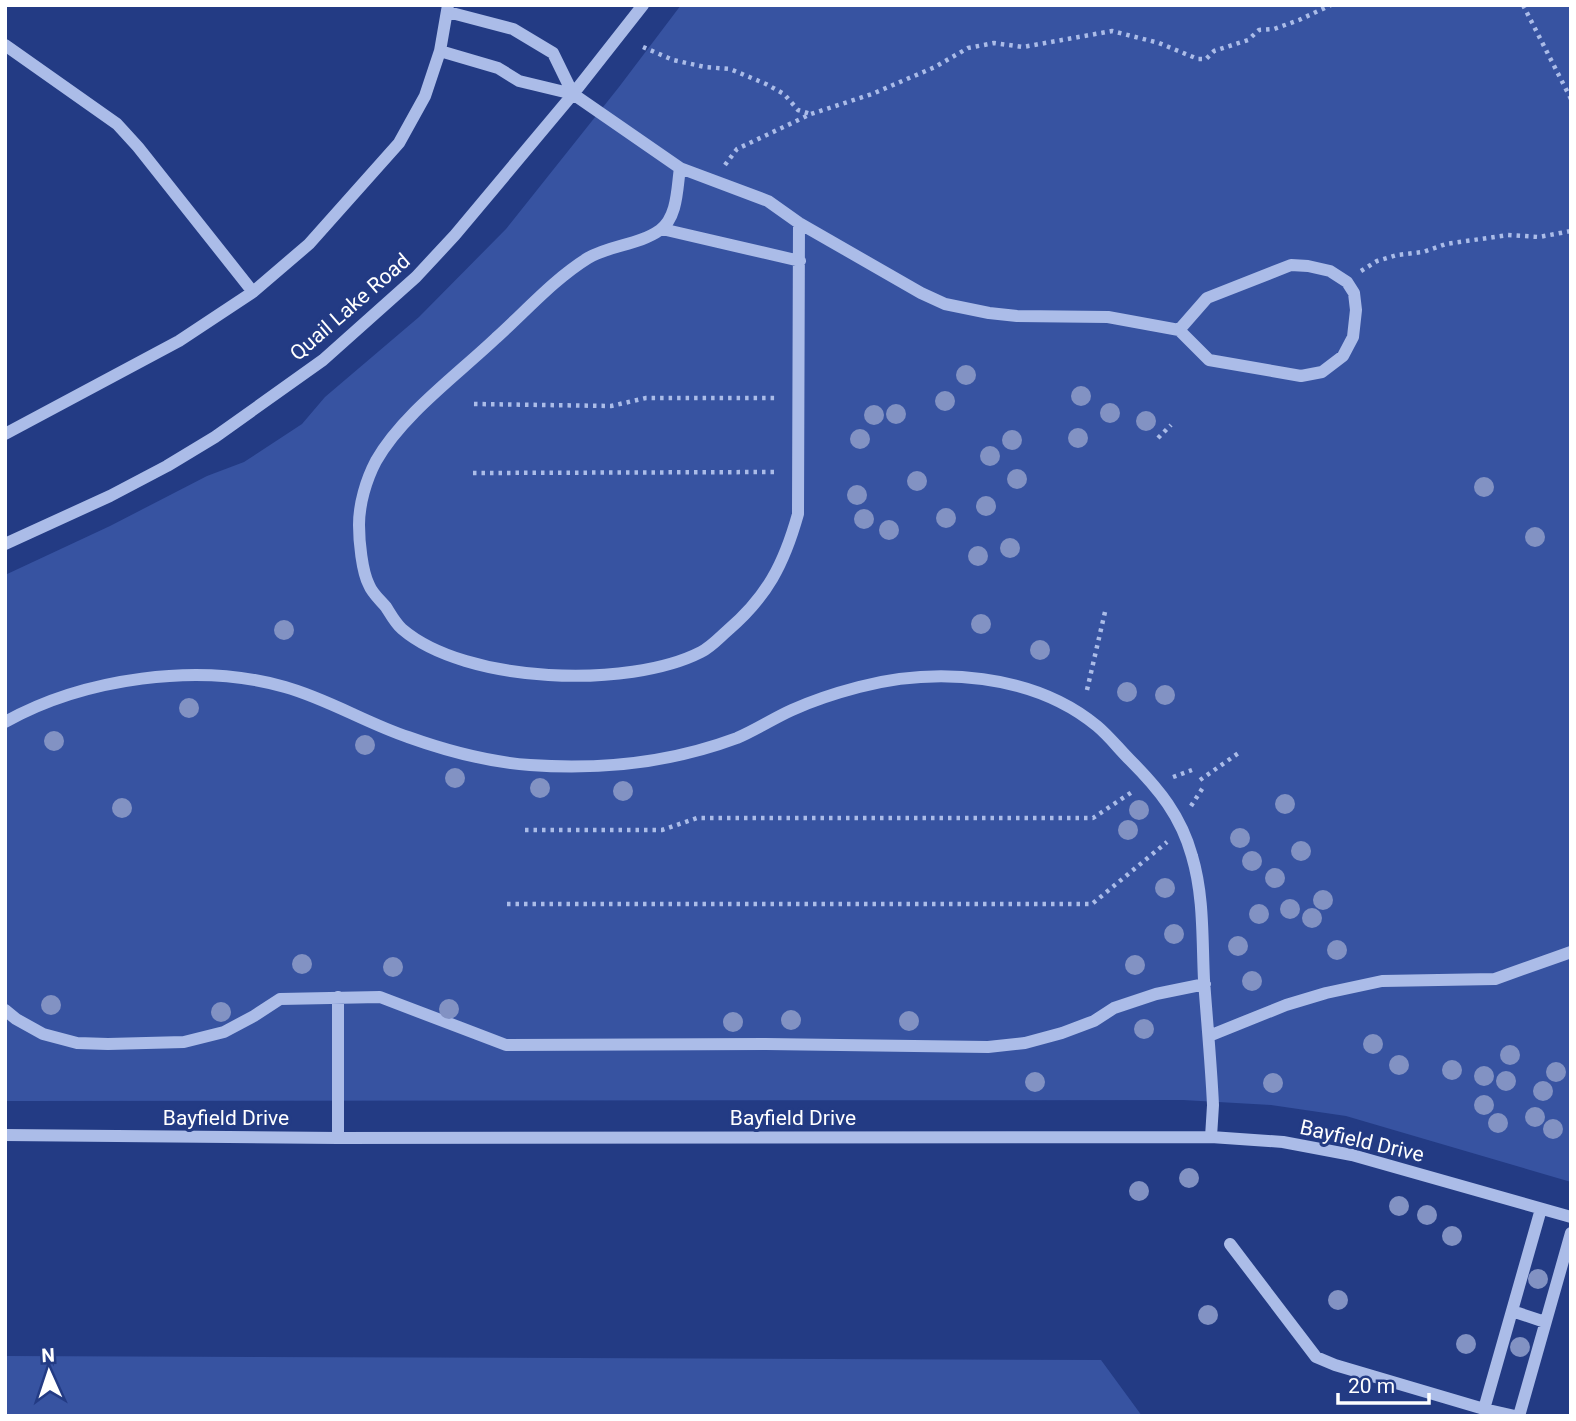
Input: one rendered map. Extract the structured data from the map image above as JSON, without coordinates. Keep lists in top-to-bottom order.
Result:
{
  "streets": {
    "street": ["Quail Lake Road", "Bayfield Drive"]
  },
  "scale_bar": "20 m",
  "north": "top"
}
